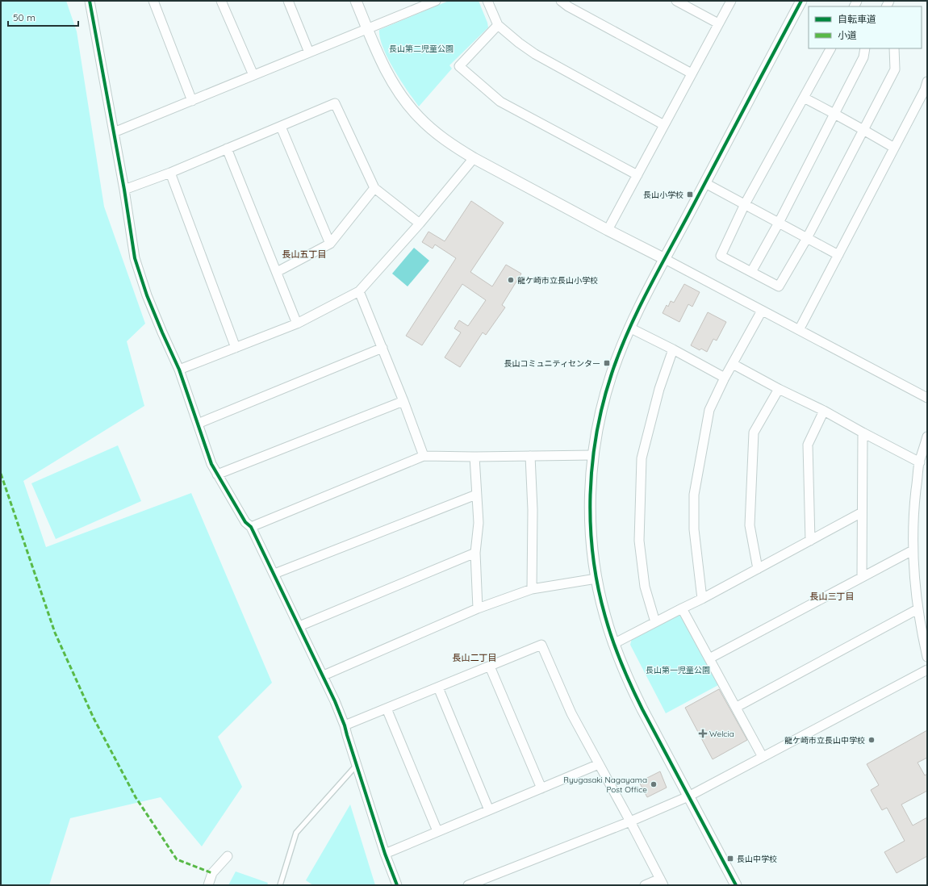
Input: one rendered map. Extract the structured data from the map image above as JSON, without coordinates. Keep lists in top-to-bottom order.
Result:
{
  "districts": ["長山五丁目", "長山三丁目", "長山二丁目"],
  "parks": ["長山第二児童公園", "長山第一児童公園"],
  "places": {
    "transit": ["長山小学校", "長山コミュニティセンター", "長山中学校"],
    "other": ["龍ケ崎市立長山小学校", "龍ケ崎市立長山中学校", "Ryugasaki Nagayama Post Office"],
    "health": ["Welcia"]
  },
  "legend": ["自転車道", "小道"],
  "scale_bar": "50 m"
}
